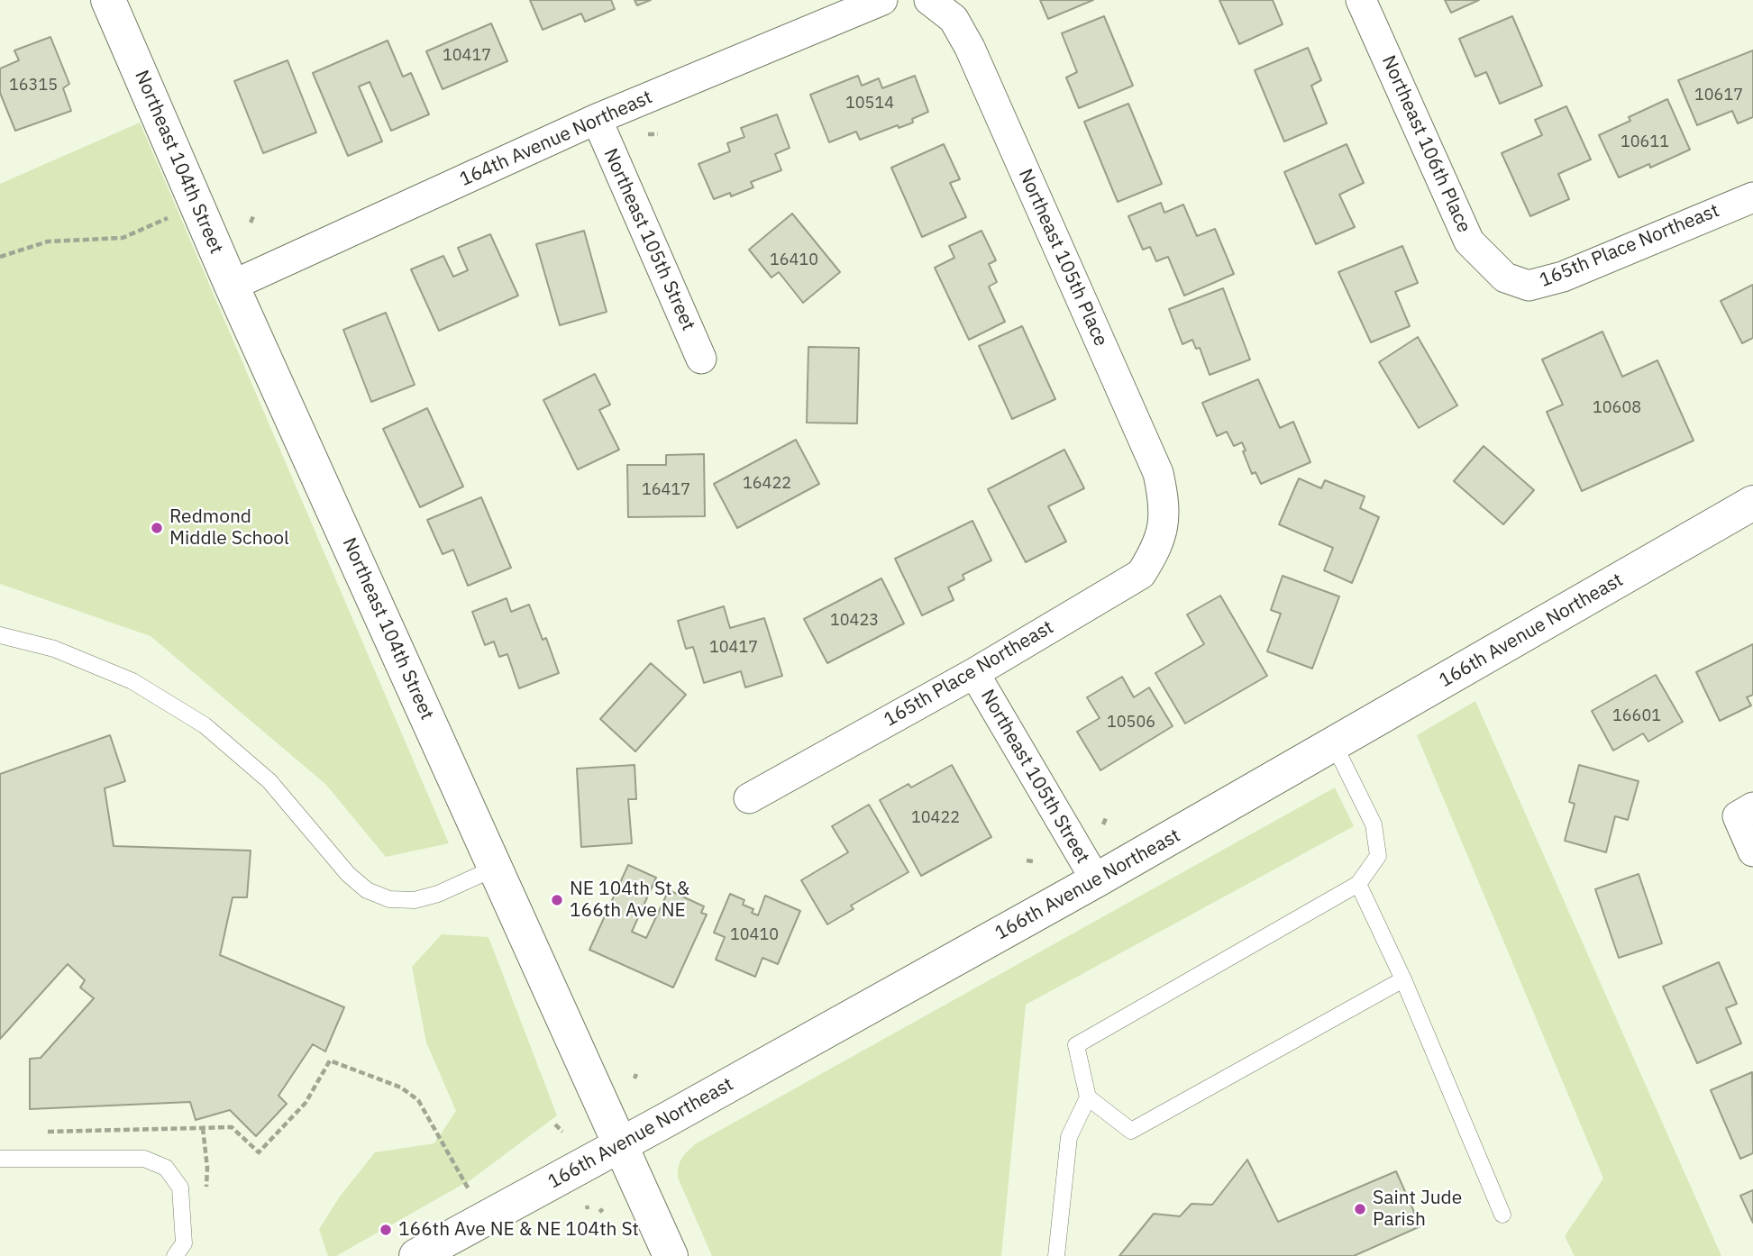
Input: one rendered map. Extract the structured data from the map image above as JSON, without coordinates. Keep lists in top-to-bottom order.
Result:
{
  "streets": {
    "street": [
      "164th Avenue Northeast",
      "Northeast 106th Place",
      "Northeast 104th Street",
      "Northeast 105th Street",
      "165th Place Northeast",
      "Northeast 105th Place",
      "166th Avenue Northeast"
    ]
  },
  "crossings": [
    ["164th Avenue Northeast", "Northeast 104th Street"],
    ["164th Avenue Northeast", "Northeast 105th Street"],
    ["Northeast 106th Place", "165th Place Northeast"],
    ["Northeast 104th Street", "166th Avenue Northeast"],
    ["Northeast 105th Street", "165th Place Northeast"],
    ["Northeast 105th Street", "166th Avenue Northeast"],
    ["165th Place Northeast", "Northeast 105th Place"]
  ],
  "places": [
    "Redmond Middle School",
    "NE 104th St & 166th Ave NE",
    "Saint Jude Parish",
    "166th Ave NE & NE 104th St"
  ],
  "house_numbers": [
    "10417",
    "16315",
    "10617",
    "10514",
    "10611",
    "16410",
    "10608",
    "16422",
    "16417",
    "10423",
    "10417",
    "16601",
    "10506",
    "10422",
    "10410"
  ]
}
